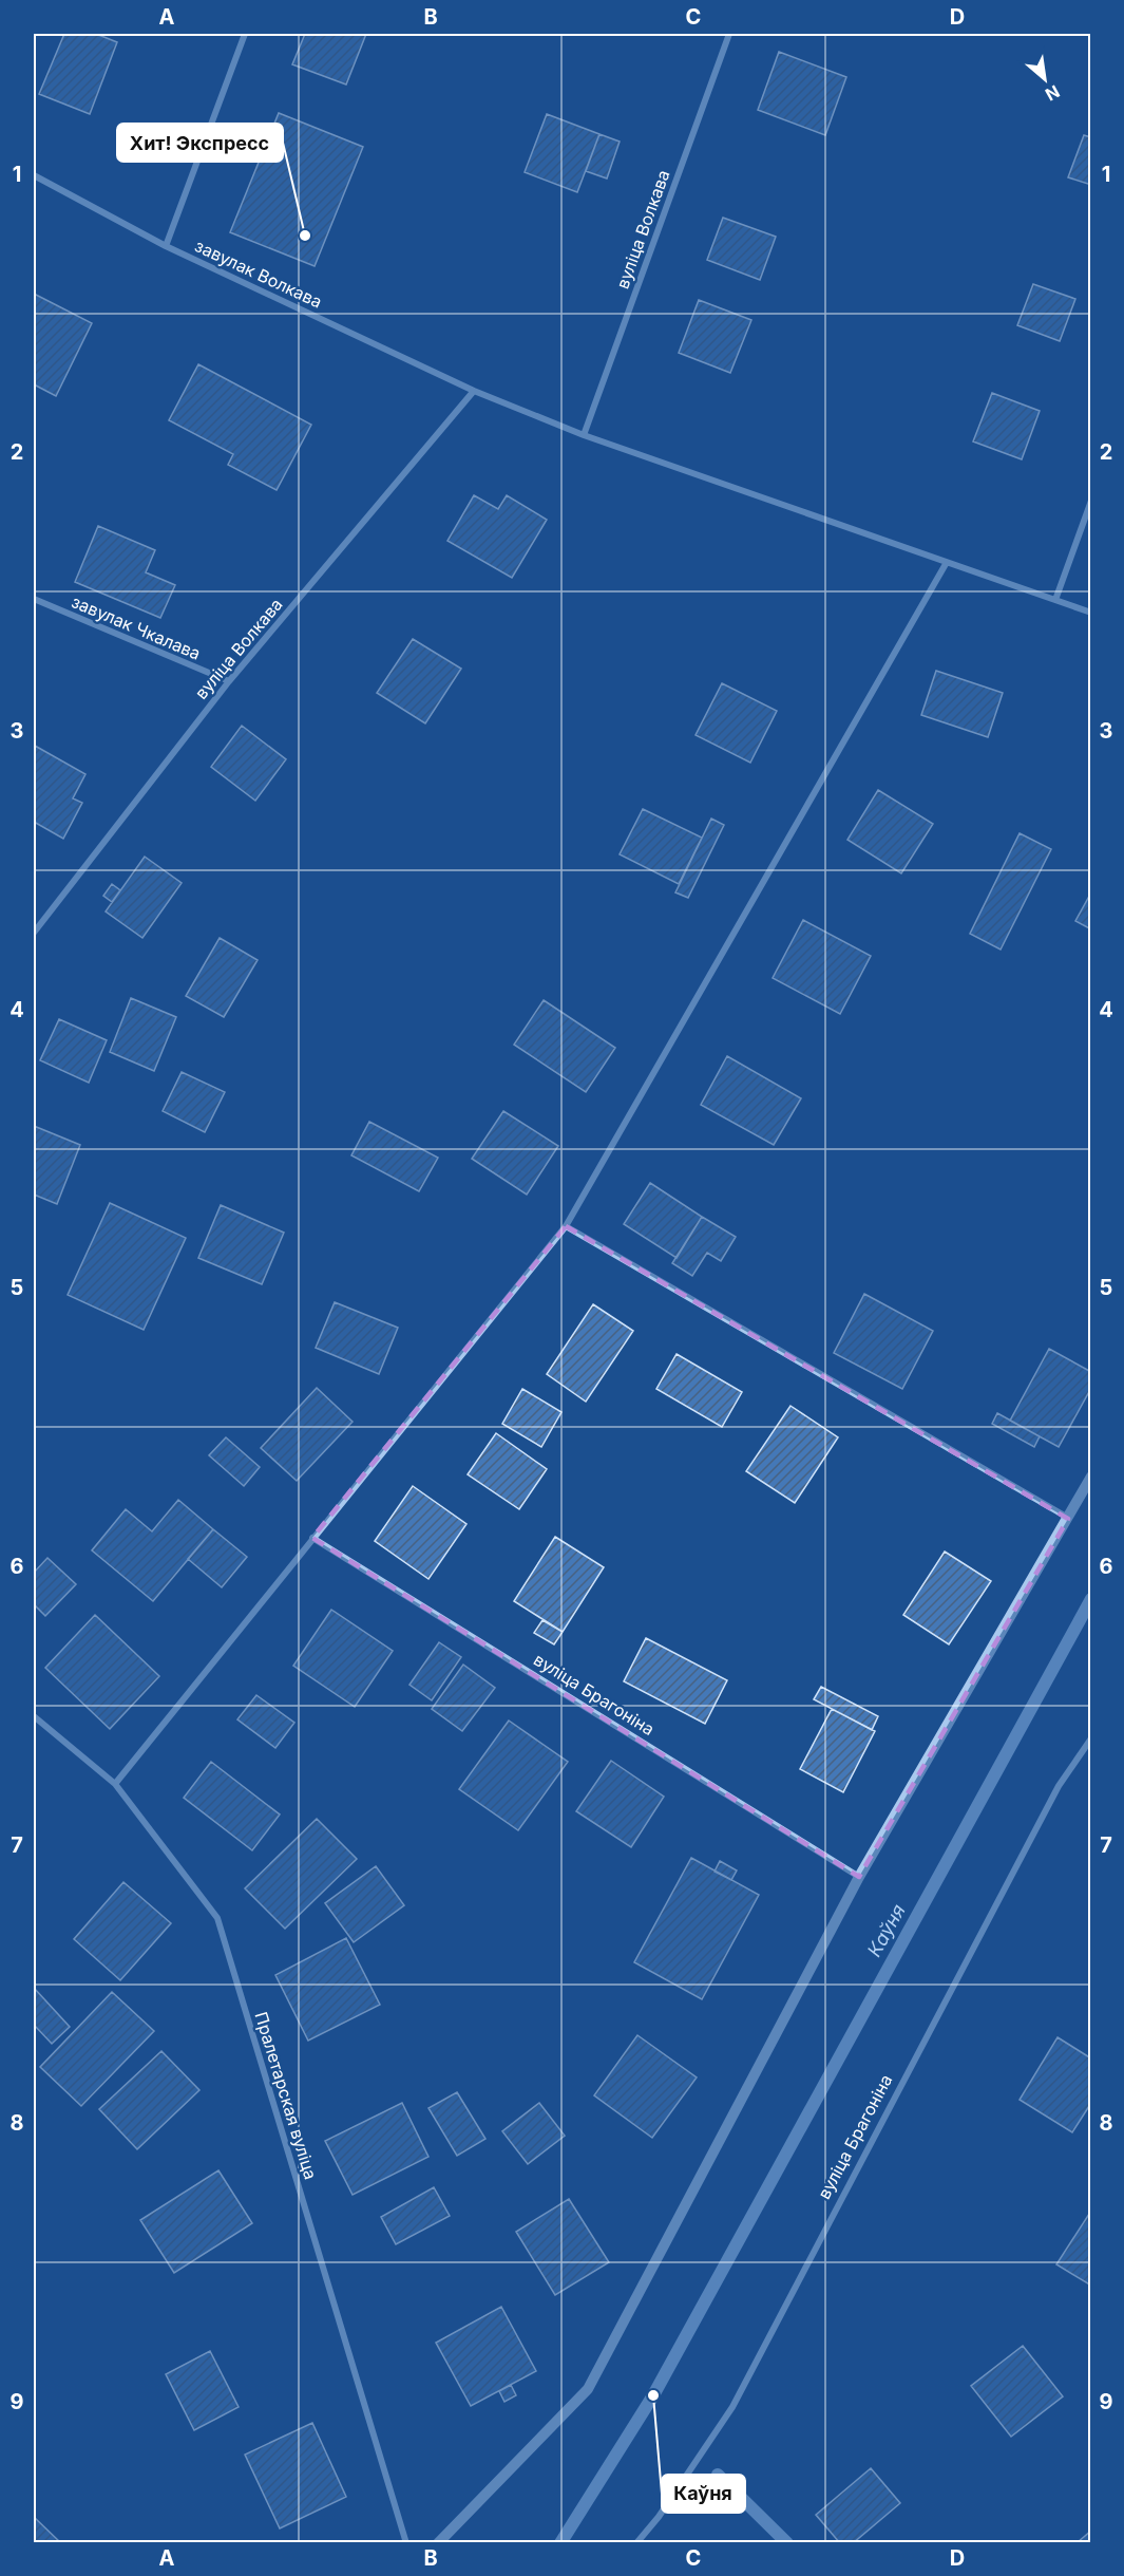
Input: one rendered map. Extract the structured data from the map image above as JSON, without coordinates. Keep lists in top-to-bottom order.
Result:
{
  "streets": {
    "street": [
      "вуліца Волкава",
      "завулак Волкава",
      "завулак Чкалава",
      "вуліца Брагоніна",
      "Пралетарская вуліца"
    ]
  },
  "crossings": [
    ["вуліца Волкава", "завулак Волкава"],
    ["вуліца Волкава", "завулак Чкалава"]
  ],
  "water": ["Каўня"],
  "places": ["Хит! Экспресс", "Каўня"],
  "north": "bottom right",
  "grid": {
    "columns": [
      "A",
      "B",
      "C",
      "D"
    ],
    "rows": [
      "1",
      "2",
      "3",
      "4",
      "5",
      "6",
      "7",
      "8",
      "9"
    ]
  }
}
